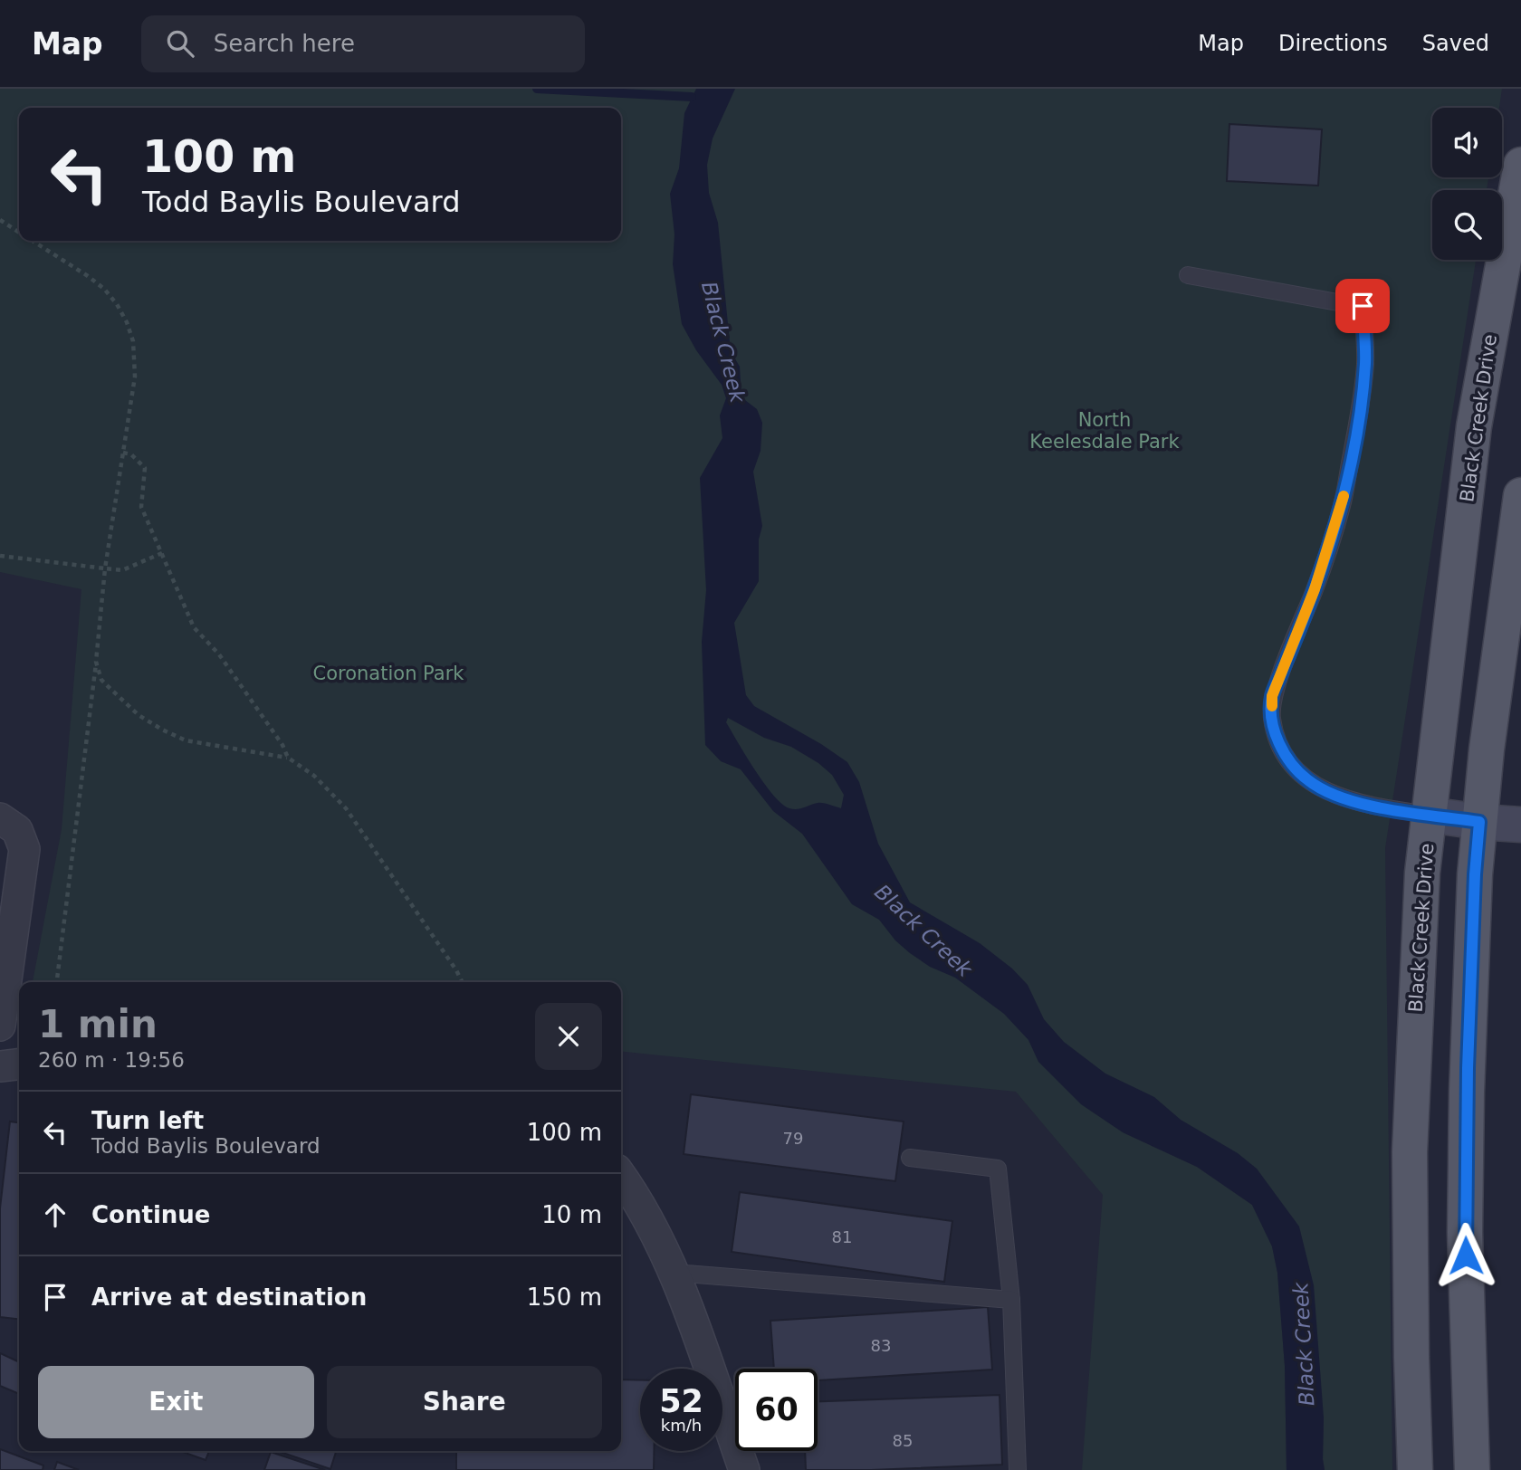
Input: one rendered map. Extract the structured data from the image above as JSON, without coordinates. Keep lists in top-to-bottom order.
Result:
{
  "streets": {
    "main road": ["Black Creek Drive"]
  },
  "water": ["Black Creek"],
  "parks": ["North Keelesdale Park", "Coronation Park"],
  "house_numbers": [
    "79",
    "81",
    "83",
    "85"
  ],
  "page": {
    "header": "Map",
    "search": "Search here",
    "nav": ["Map", "Directions", "Saved"],
    "turn": ["100 m", "Todd Baylis Boulevard"],
    "heading": ["1 min", "260 m · 19:56"],
    "list": [
      {
        "name": "Turn left",
        "note": "Todd Baylis Boulevard",
        "value": "100 m"
      },
      {
        "name": "Continue",
        "value": "10 m"
      },
      {
        "name": "Arrive at destination",
        "value": "150 m"
      }
    ],
    "buttons": ["Exit", "Share"],
    "speed": "52 km/h",
    "limit": "60"
  }
}
